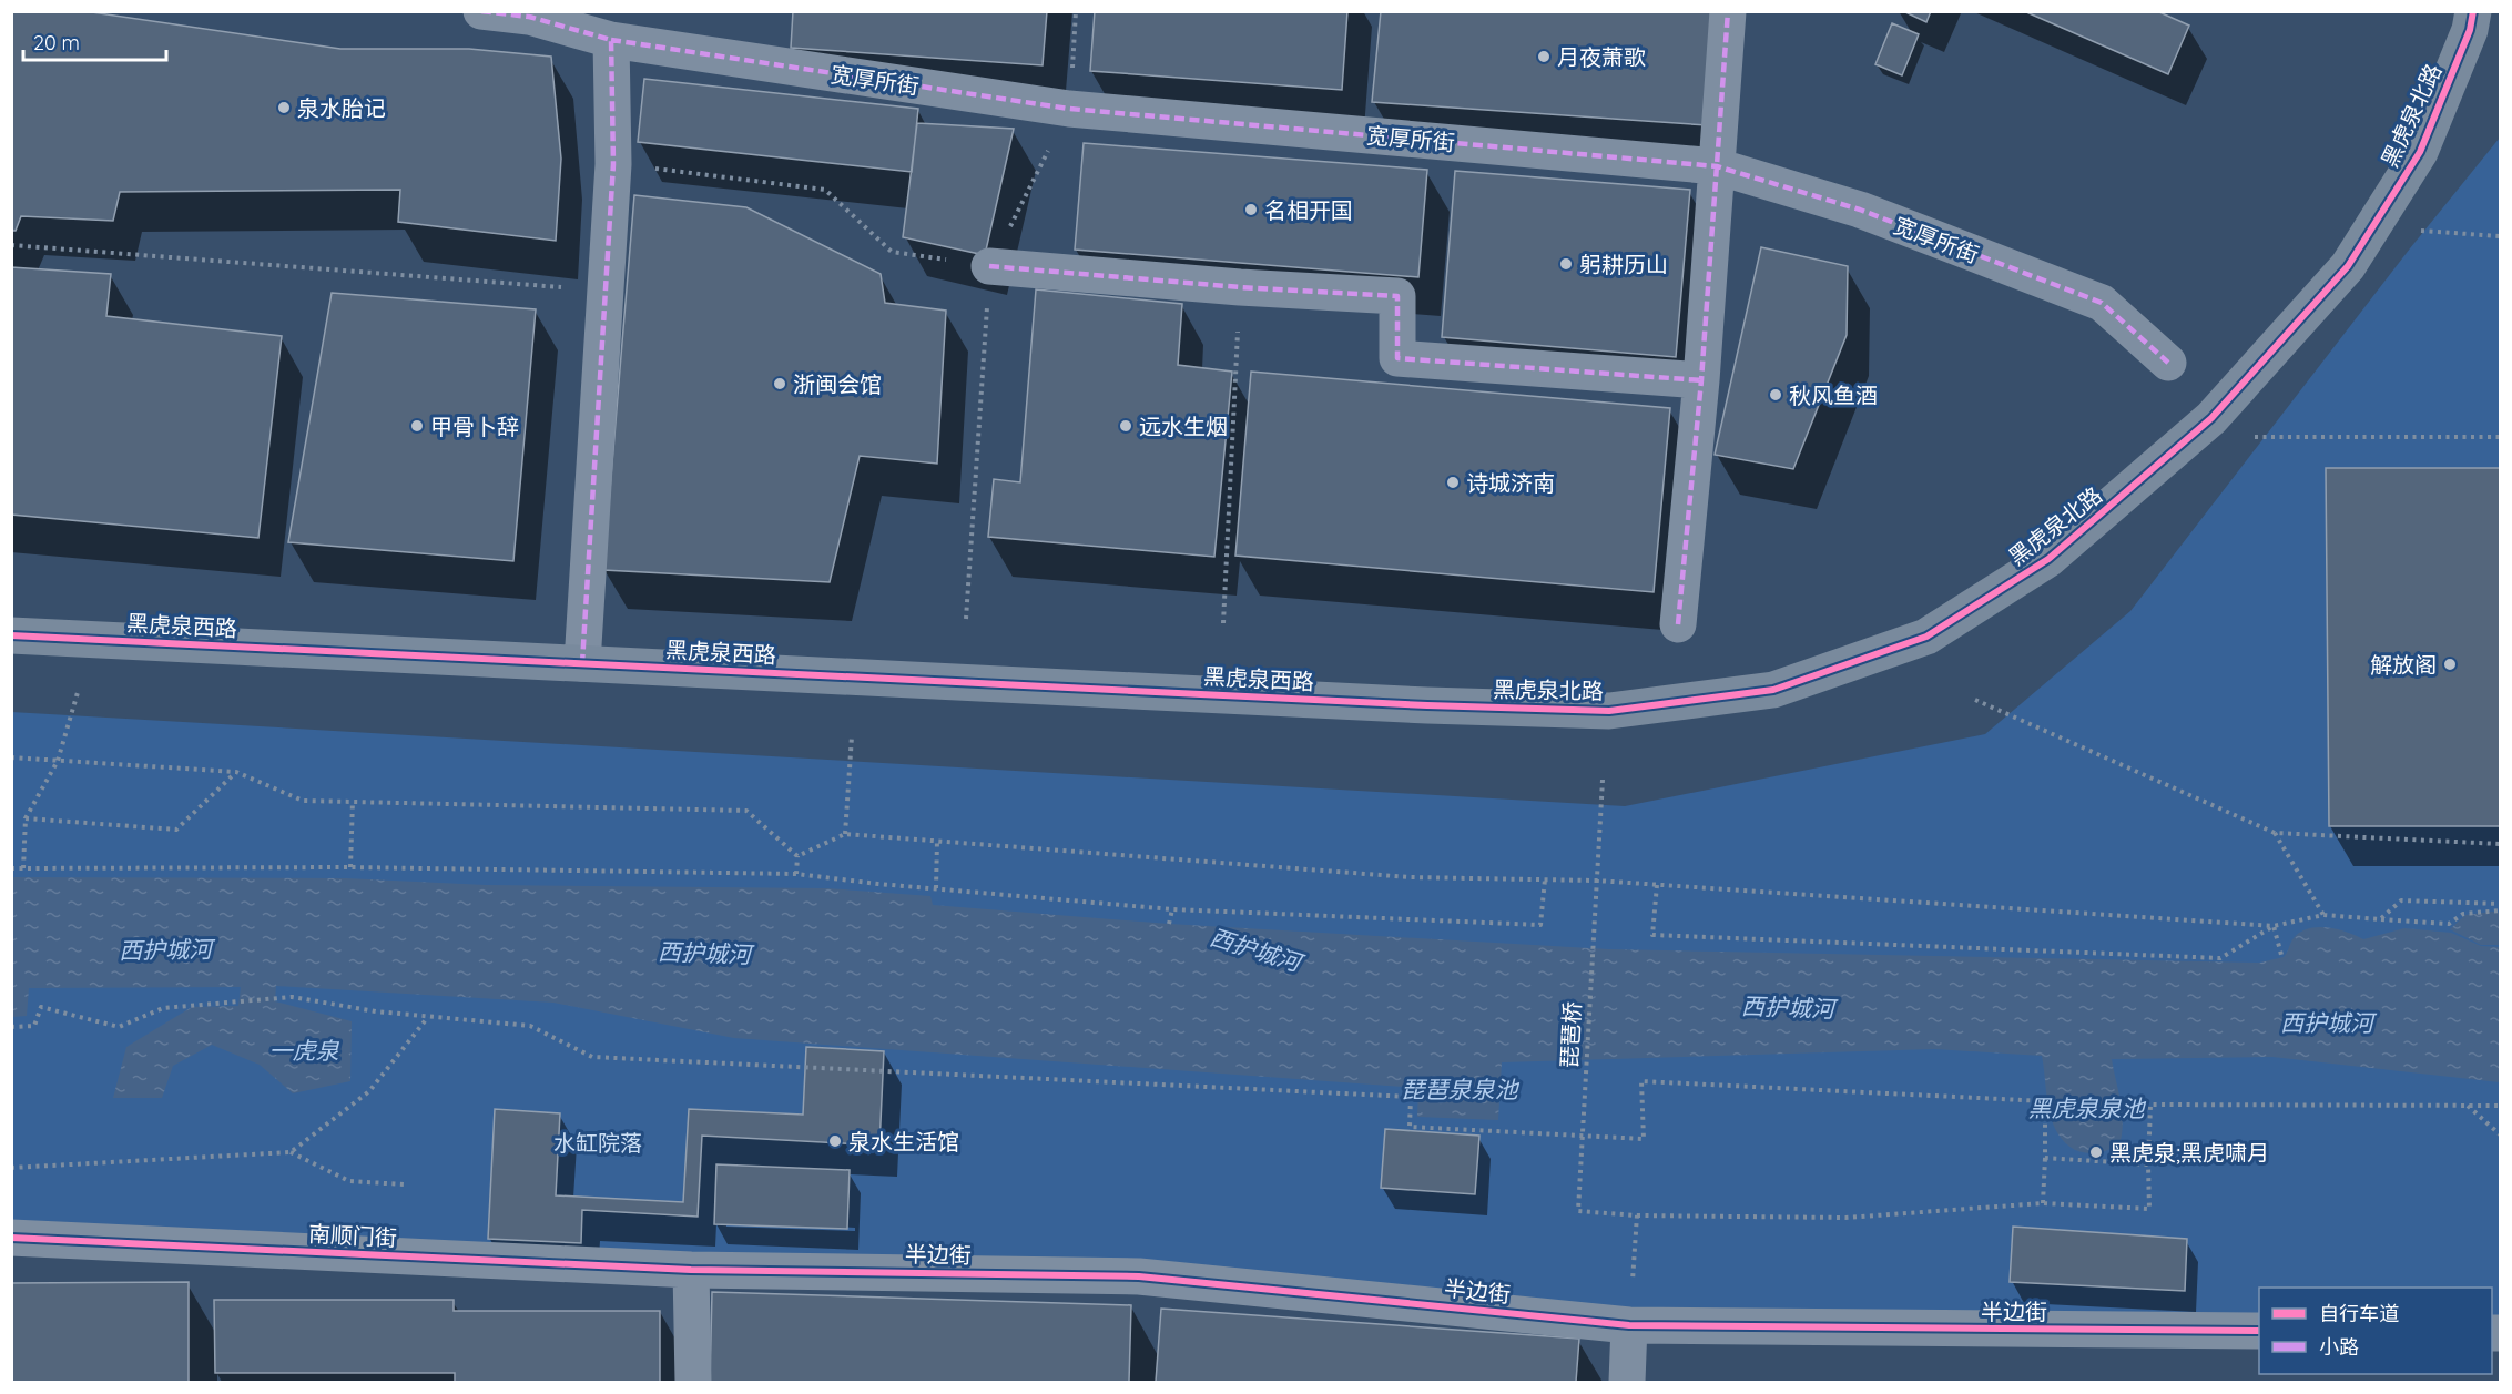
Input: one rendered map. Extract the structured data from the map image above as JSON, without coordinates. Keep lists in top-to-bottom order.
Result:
{
  "streets": {
    "street": [
      "宽厚所街",
      "黑虎泉北路",
      "黑虎泉西路",
      "南顺门街",
      "半边街"
    ],
    "path": ["琵琶桥"]
  },
  "crossings": [
    ["黑虎泉北路", "黑虎泉西路"],
    ["南顺门街", "半边街"]
  ],
  "water": [
    "西护城河",
    "一虎泉",
    "琵琶泉泉池",
    "黑虎泉泉池"
  ],
  "parks": ["水缸院落"],
  "places": [
    "月夜萧歌",
    "泉水胎记",
    "名相开国",
    "躬耕历山",
    "浙闽会馆",
    "秋风鱼酒",
    "甲骨卜辞",
    "远水生烟",
    "诗城济南",
    "解放阁",
    "泉水生活馆",
    "黑虎泉;黑虎啸月"
  ],
  "legend": ["自行车道", "小路"],
  "scale_bar": "20 m"
}
